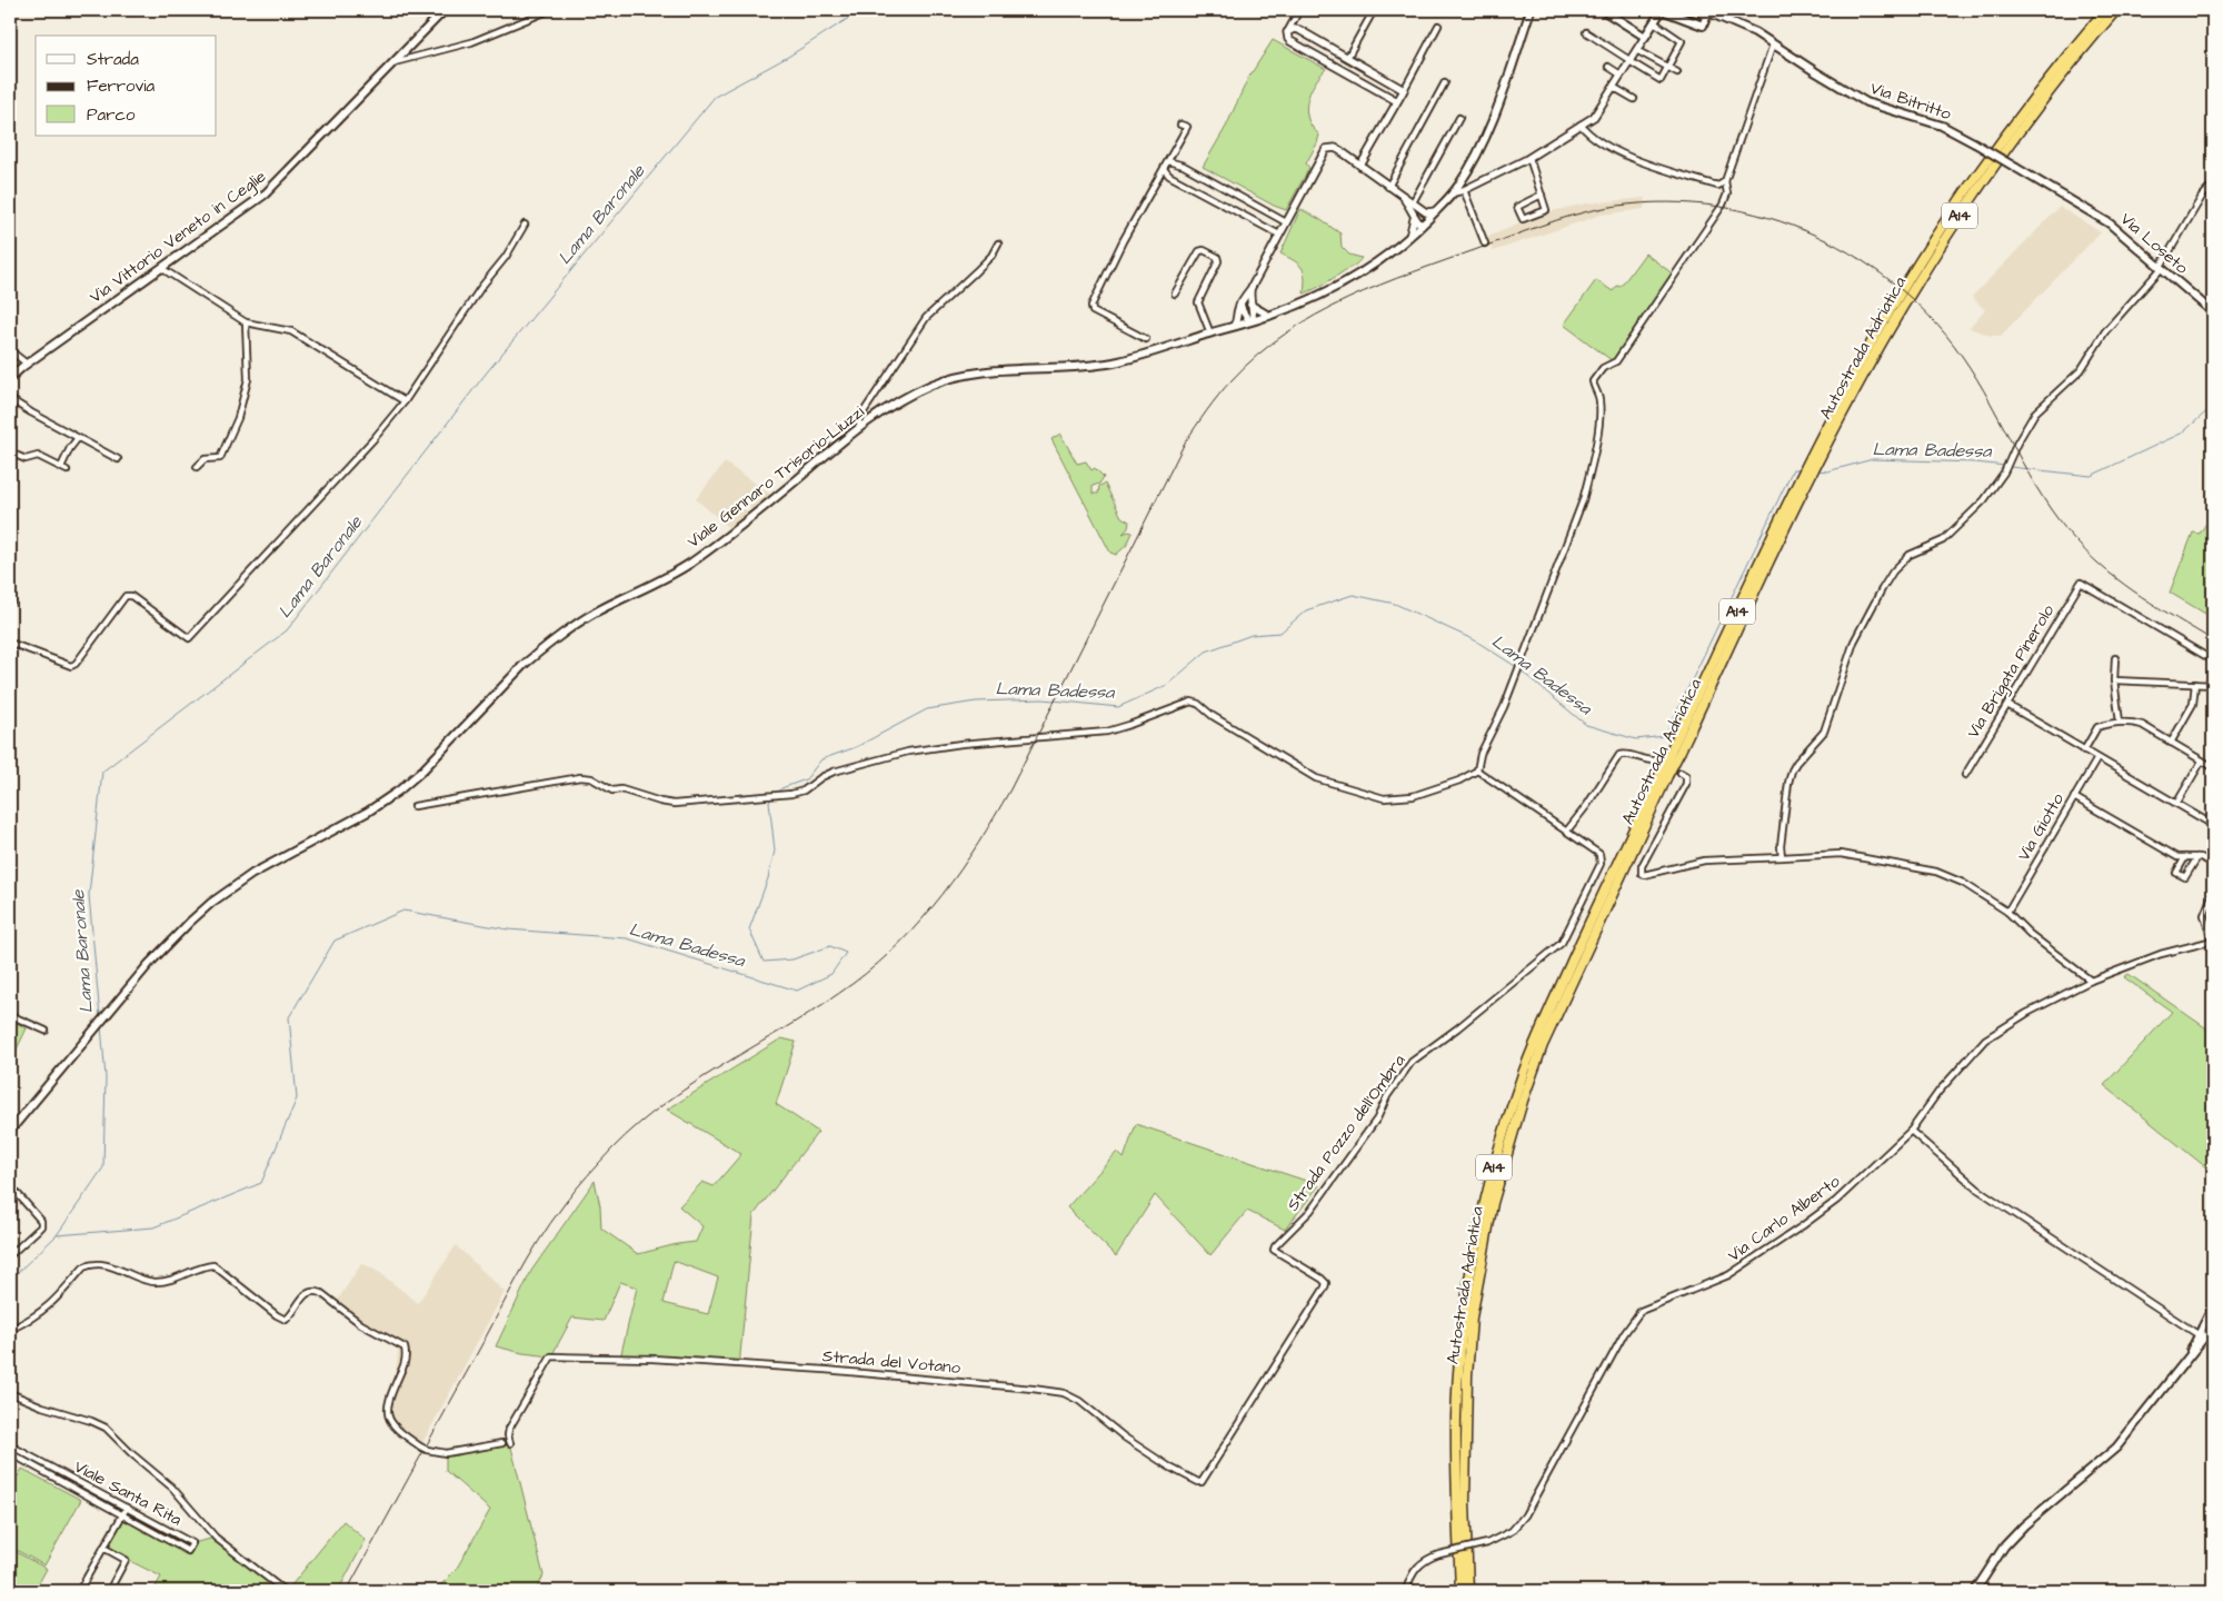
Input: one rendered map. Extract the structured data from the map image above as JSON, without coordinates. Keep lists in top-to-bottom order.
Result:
{
  "streets": {
    "highway": ["A14", "Autostrada Adriatica"],
    "main road": [
      "Via Bitritto",
      "Via Vittorio Veneto in Ceglie",
      "Via Loseto",
      "Viale Gennaro Trisorio-Liuzzi"
    ],
    "street": [
      "Via Brigata Pinerolo",
      "Via Giotto",
      "Strada Pozzo dell'Ombra",
      "Via Carlo Alberto",
      "Strada del Votano",
      "Viale Santa Rita"
    ]
  },
  "crossings": [
    ["Via Bitritto", "Via Loseto"],
    ["Strada Pozzo dell'Ombra", "Strada del Votano"]
  ],
  "water": ["Lama Baronale", "Lama Badessa"],
  "legend": ["Strada", "Ferrovia", "Parco"]
}
